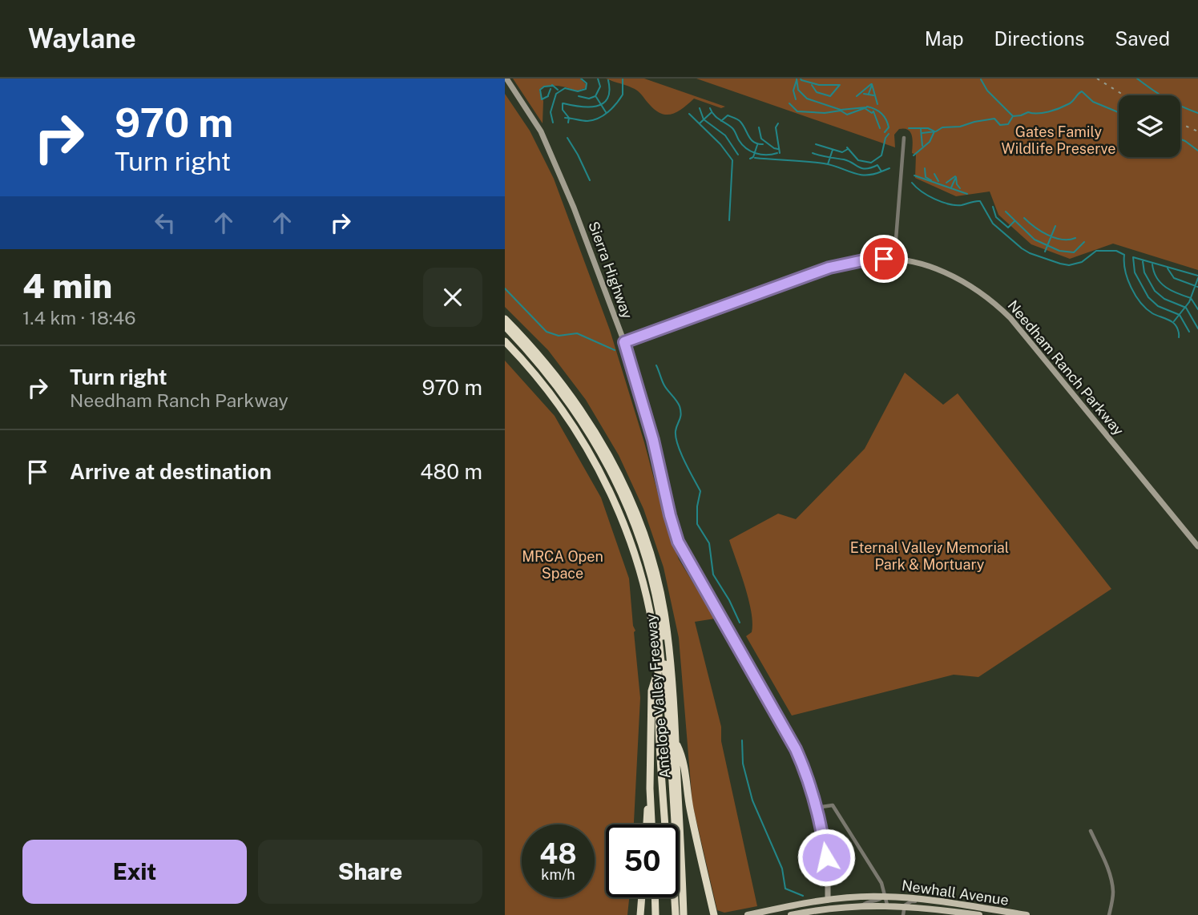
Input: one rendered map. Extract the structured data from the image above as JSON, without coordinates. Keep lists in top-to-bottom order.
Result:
{
  "streets": {
    "highway": ["Antelope Valley Freeway"],
    "main road": ["Sierra Highway", "Needham Ranch Parkway", "Newhall Avenue"]
  },
  "crossings": [
    ["Sierra Highway", "Needham Ranch Parkway"],
    ["Sierra Highway", "Newhall Avenue"]
  ],
  "parks": ["Gates Family Wildlife Preserve", "Eternal Valley Memorial Park & Mortuary", "MRCA Open Space"],
  "page": {
    "header": "Waylane",
    "nav": ["Map", "Directions", "Saved"],
    "turn": ["970 m", "Turn right"],
    "heading": ["4 min", "1.4 km · 18:46"],
    "list": [
      {
        "name": "Turn right",
        "note": "Needham Ranch Parkway",
        "value": "970 m"
      },
      {
        "name": "Arrive at destination",
        "value": "480 m"
      }
    ],
    "speed": "48 km/h",
    "limit": "50",
    "buttons": ["Exit", "Share"]
  }
}
